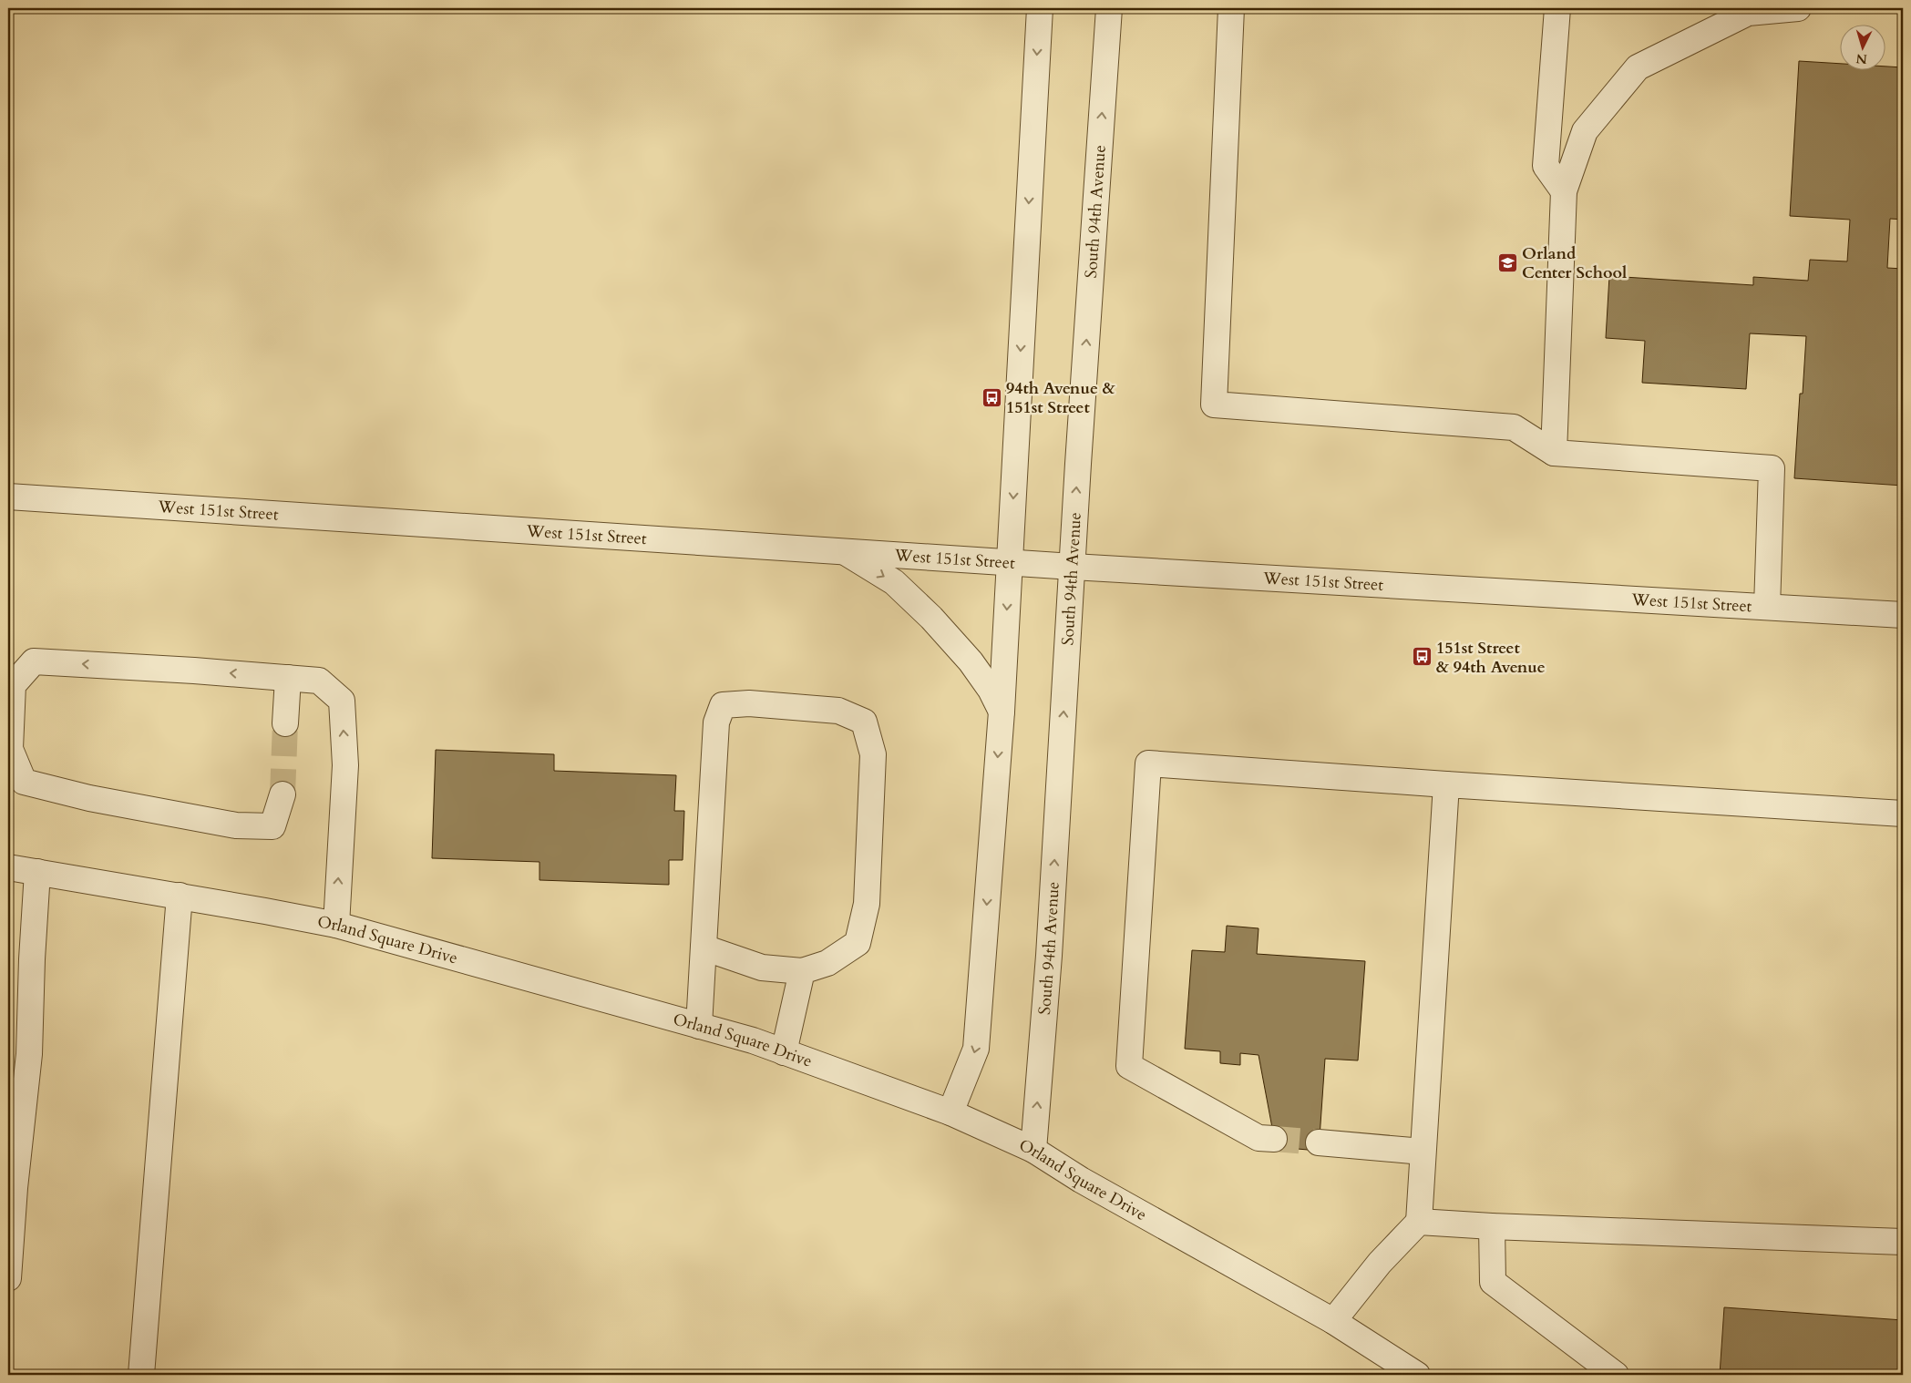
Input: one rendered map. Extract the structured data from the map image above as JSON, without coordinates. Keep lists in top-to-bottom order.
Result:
{
  "streets": {
    "street": ["South 94th Avenue", "West 151st Street", "Orland Square Drive"]
  },
  "crossings": [
    ["South 94th Avenue", "West 151st Street"],
    ["South 94th Avenue", "Orland Square Drive"]
  ],
  "places": {
    "school or university": ["Orland Center School"],
    "bus stop": ["94th Avenue & 151st Street", "151st Street & 94th Avenue"]
  },
  "north": "bottom"
}
